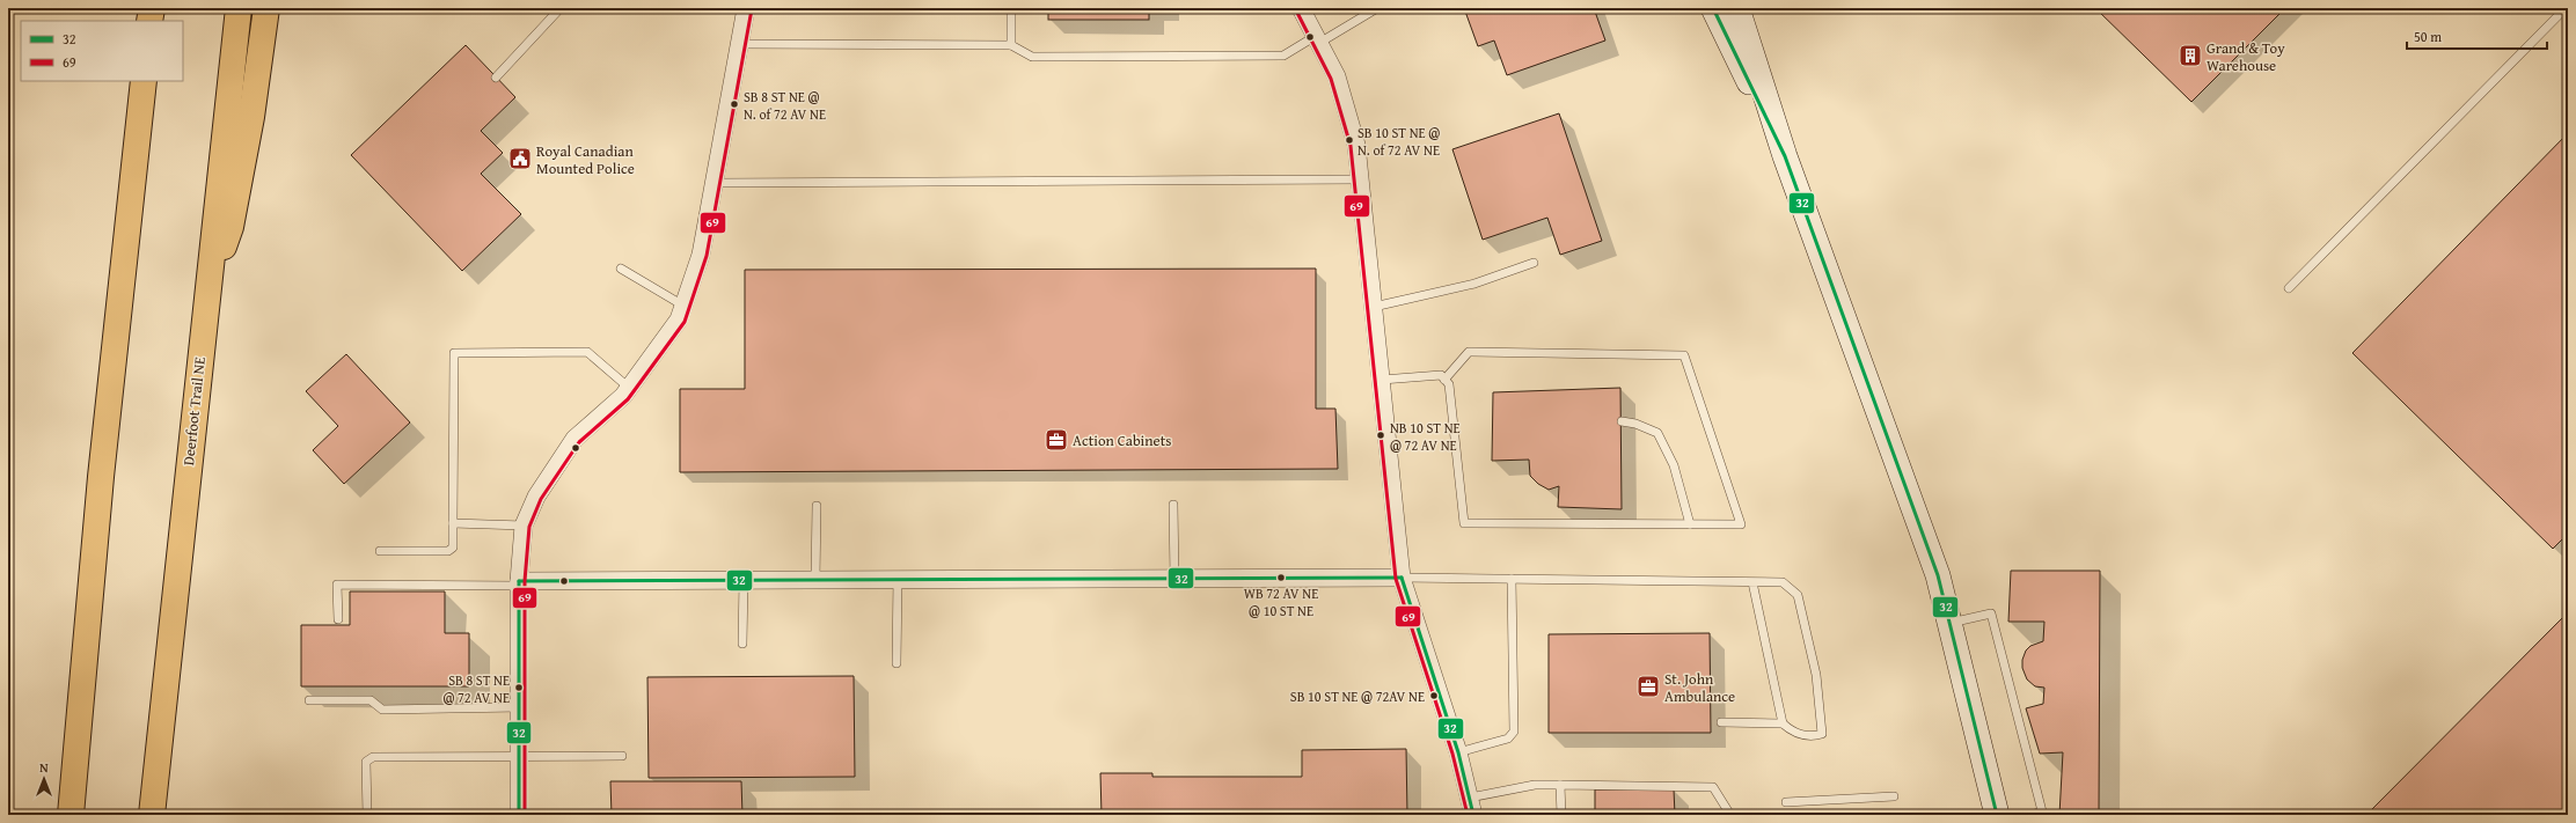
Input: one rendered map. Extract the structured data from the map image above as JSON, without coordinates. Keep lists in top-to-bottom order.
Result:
{
  "streets": {
    "highway": ["Deerfoot Trail NE"]
  },
  "places": {
    "building": ["Grand & Toy Warehouse"],
    "other": [
      "SB 8 ST NE @ N. of 72 AV NE",
      "SB 10 ST NE @ N. of 72 AV NE",
      "NB 10 ST NE @ 72 AV NE",
      "WB 72 AV NE @ 10 ST NE",
      "SB 8 ST NE @ 72 AV NE",
      "SB 10 ST NE @ 72AV NE"
    ],
    "public building": ["Royal Canadian Mounted Police"],
    "office": ["Action Cabinets", "St. John Ambulance"]
  },
  "lines": ["transit line 32", "transit line 69"],
  "legend": ["32", "69"],
  "scale_bar": "50 m",
  "north": "top"
}
